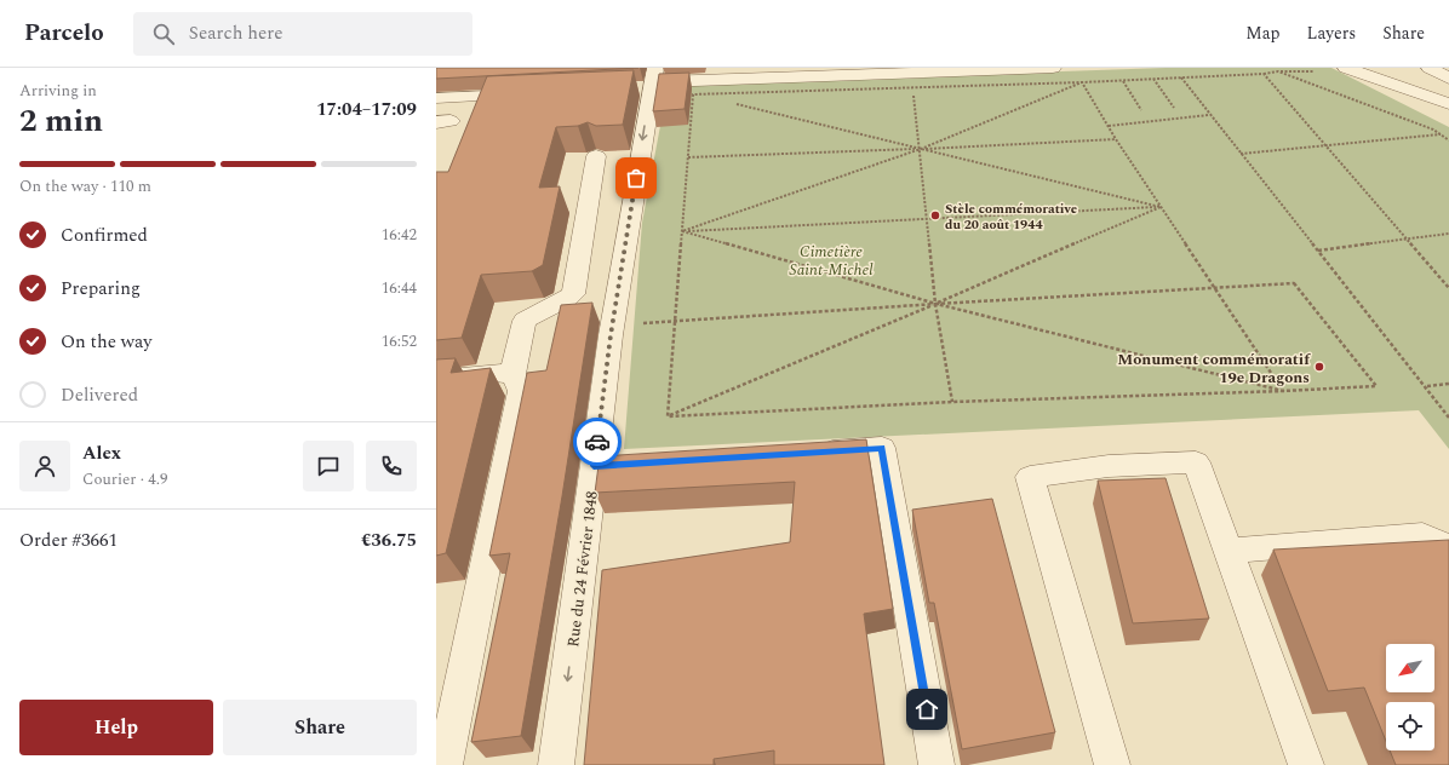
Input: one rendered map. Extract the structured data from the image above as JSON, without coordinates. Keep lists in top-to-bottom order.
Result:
{
  "streets": {
    "street": ["Rue du 24 Février 1848"]
  },
  "parks": ["Cimetière Saint-Michel"],
  "places": ["Stèle commémorative du 20 août 1944", "Monument commémoratif 19e Dragons"],
  "north": "bottom left",
  "page": {
    "header": "Parcelo",
    "search": "Search here",
    "nav": ["Map", "Layers", "Share"],
    "heading": ["2 min", "Arriving in", "17:04–17:09"],
    "panel": [
      "Alex",
      "Courier · 4.9",
      "Order #3661",
      "€36.75"
    ],
    "bar": "On the way · 110 m",
    "list": [
      ["Confirmed", "16:42"],
      ["Preparing", "16:44"],
      ["On the way", "16:52"],
      "Delivered"
    ],
    "buttons": ["Help", "Share"]
  }
}
